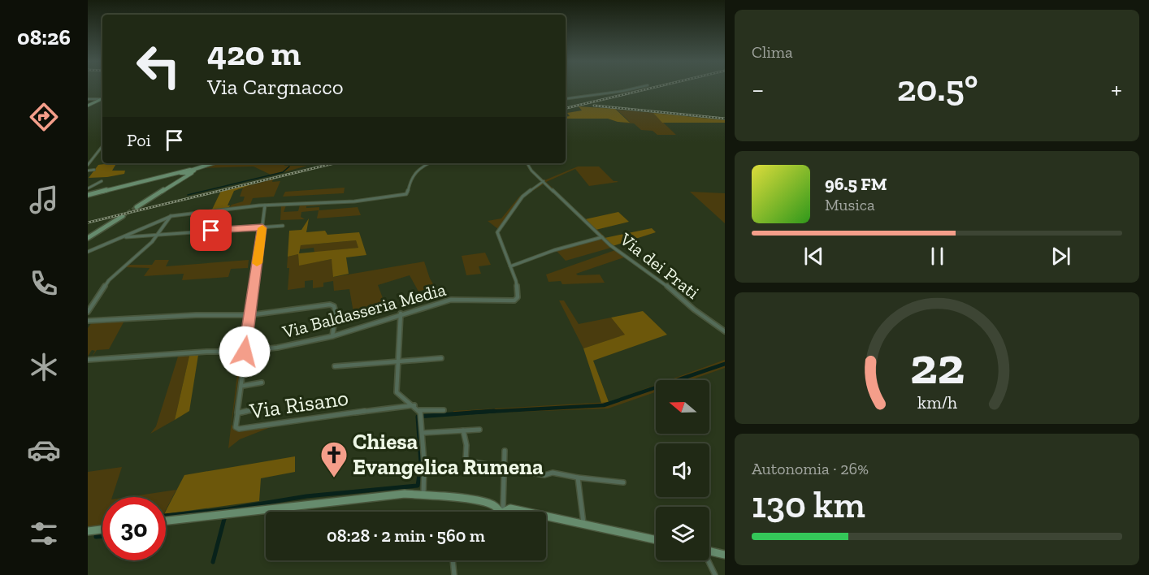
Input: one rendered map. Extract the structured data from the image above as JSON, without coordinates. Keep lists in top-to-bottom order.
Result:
{
  "streets": {
    "street": ["Via dei Prati", "Via Baldasseria Media", "Via Risano"]
  },
  "crossings": [
    ["Via Baldasseria Media", "Via Risano"]
  ],
  "places": {
    "church": ["Chiesa Evangelica Rumena"]
  },
  "north": "left",
  "page": {
    "tabs": "08:26",
    "tile": [
      "Clima",
      ["Autonomia · 26%", "130 km"]
    ],
    "turn": ["420 m", "Via Cargnacco"],
    "heat": ["−", "20.5°", "+"],
    "then": "Poi",
    "song": ["96.5 FM", "Musica"],
    "limit": "30",
    "trip": "08:28 · 2 min · 560 m",
    "gauge": ["22", "km/h"]
  }
}
